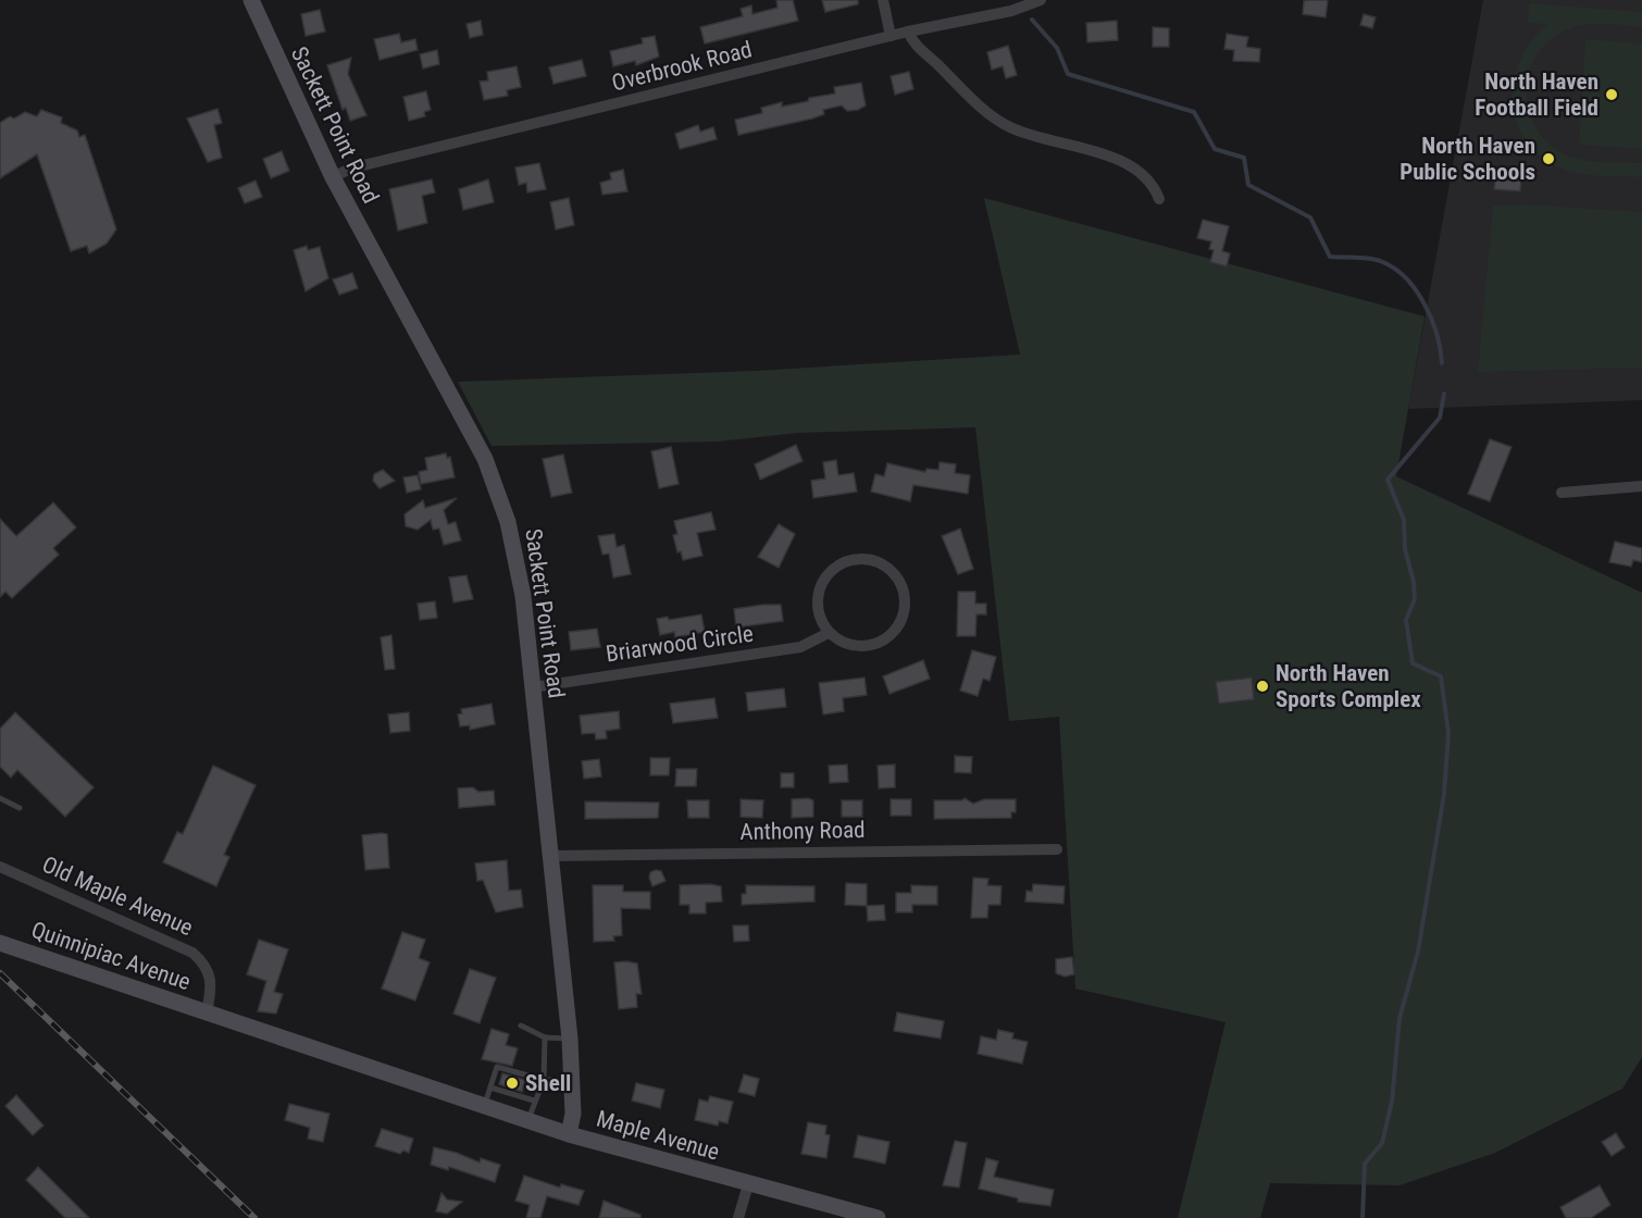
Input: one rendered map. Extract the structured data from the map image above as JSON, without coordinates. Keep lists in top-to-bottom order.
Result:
{
  "streets": {
    "street": [
      "Overbrook Road",
      "Sackett Point Road",
      "Briarwood Circle",
      "Anthony Road",
      "Old Maple Avenue",
      "Quinnipiac Avenue",
      "Maple Avenue"
    ]
  },
  "crossings": [
    ["Overbrook Road", "Sackett Point Road"],
    ["Sackett Point Road", "Briarwood Circle"],
    ["Sackett Point Road", "Anthony Road"],
    ["Sackett Point Road", "Maple Avenue"],
    ["Old Maple Avenue", "Quinnipiac Avenue"],
    ["Old Maple Avenue", "Maple Avenue"],
    ["Quinnipiac Avenue", "Maple Avenue"]
  ],
  "places": [
    "North Haven Football Field",
    "North Haven Public Schools",
    "North Haven Sports Complex",
    "Shell"
  ]
}
